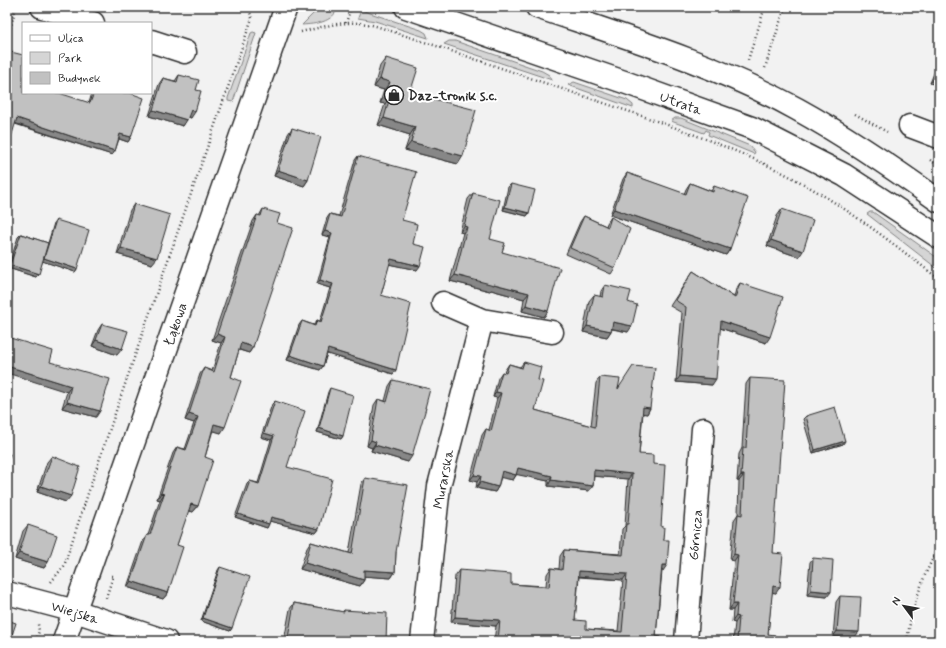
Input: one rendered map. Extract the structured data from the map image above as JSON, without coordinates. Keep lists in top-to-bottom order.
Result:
{
  "streets": {
    "street": [
      "Utrata",
      "Łąkowa",
      "Murarska",
      "Górnicza",
      "Wiejska"
    ]
  },
  "crossings": [
    ["Łąkowa", "Wiejska"]
  ],
  "places": {
    "shop": ["Daz-tronik s.c."]
  },
  "legend": ["Ulica", "Park", "Budynek"],
  "north": "top left"
}
